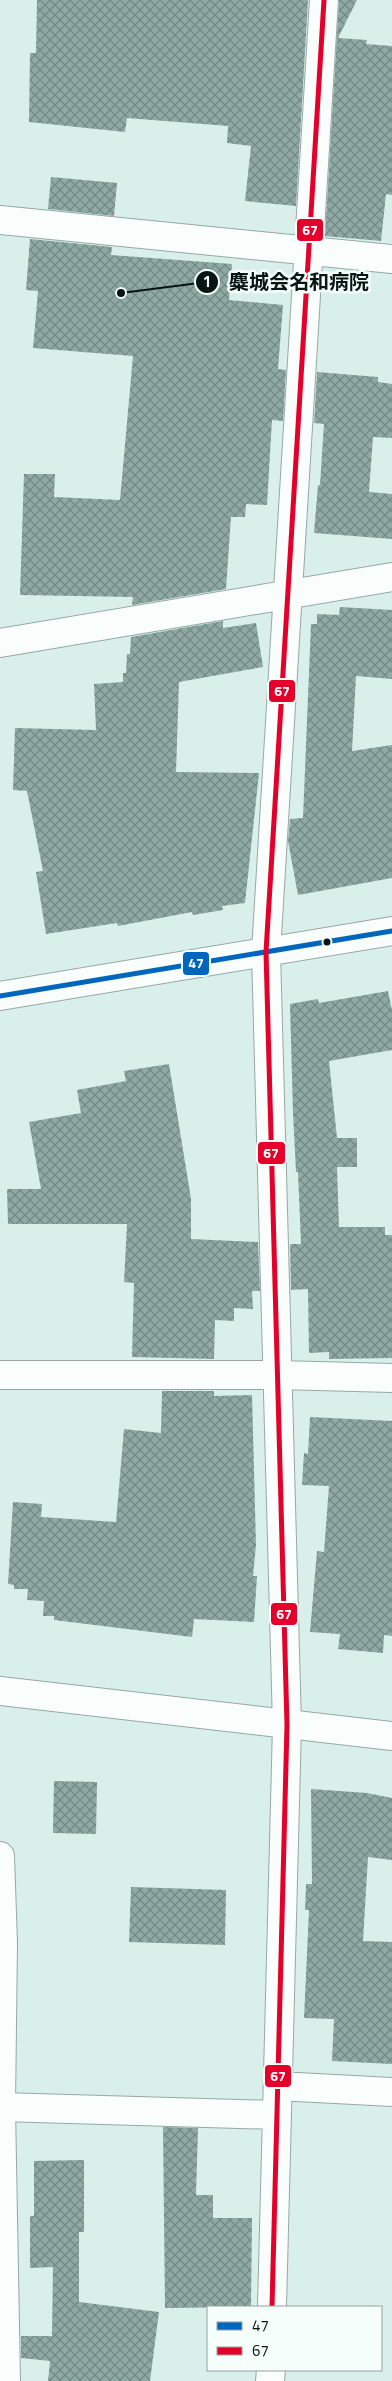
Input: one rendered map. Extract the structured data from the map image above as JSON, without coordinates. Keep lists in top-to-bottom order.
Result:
{
  "places": ["麋城会名和病院"],
  "lines": ["transit line 67", "transit line 47"],
  "legend": ["47", "67"]
}
